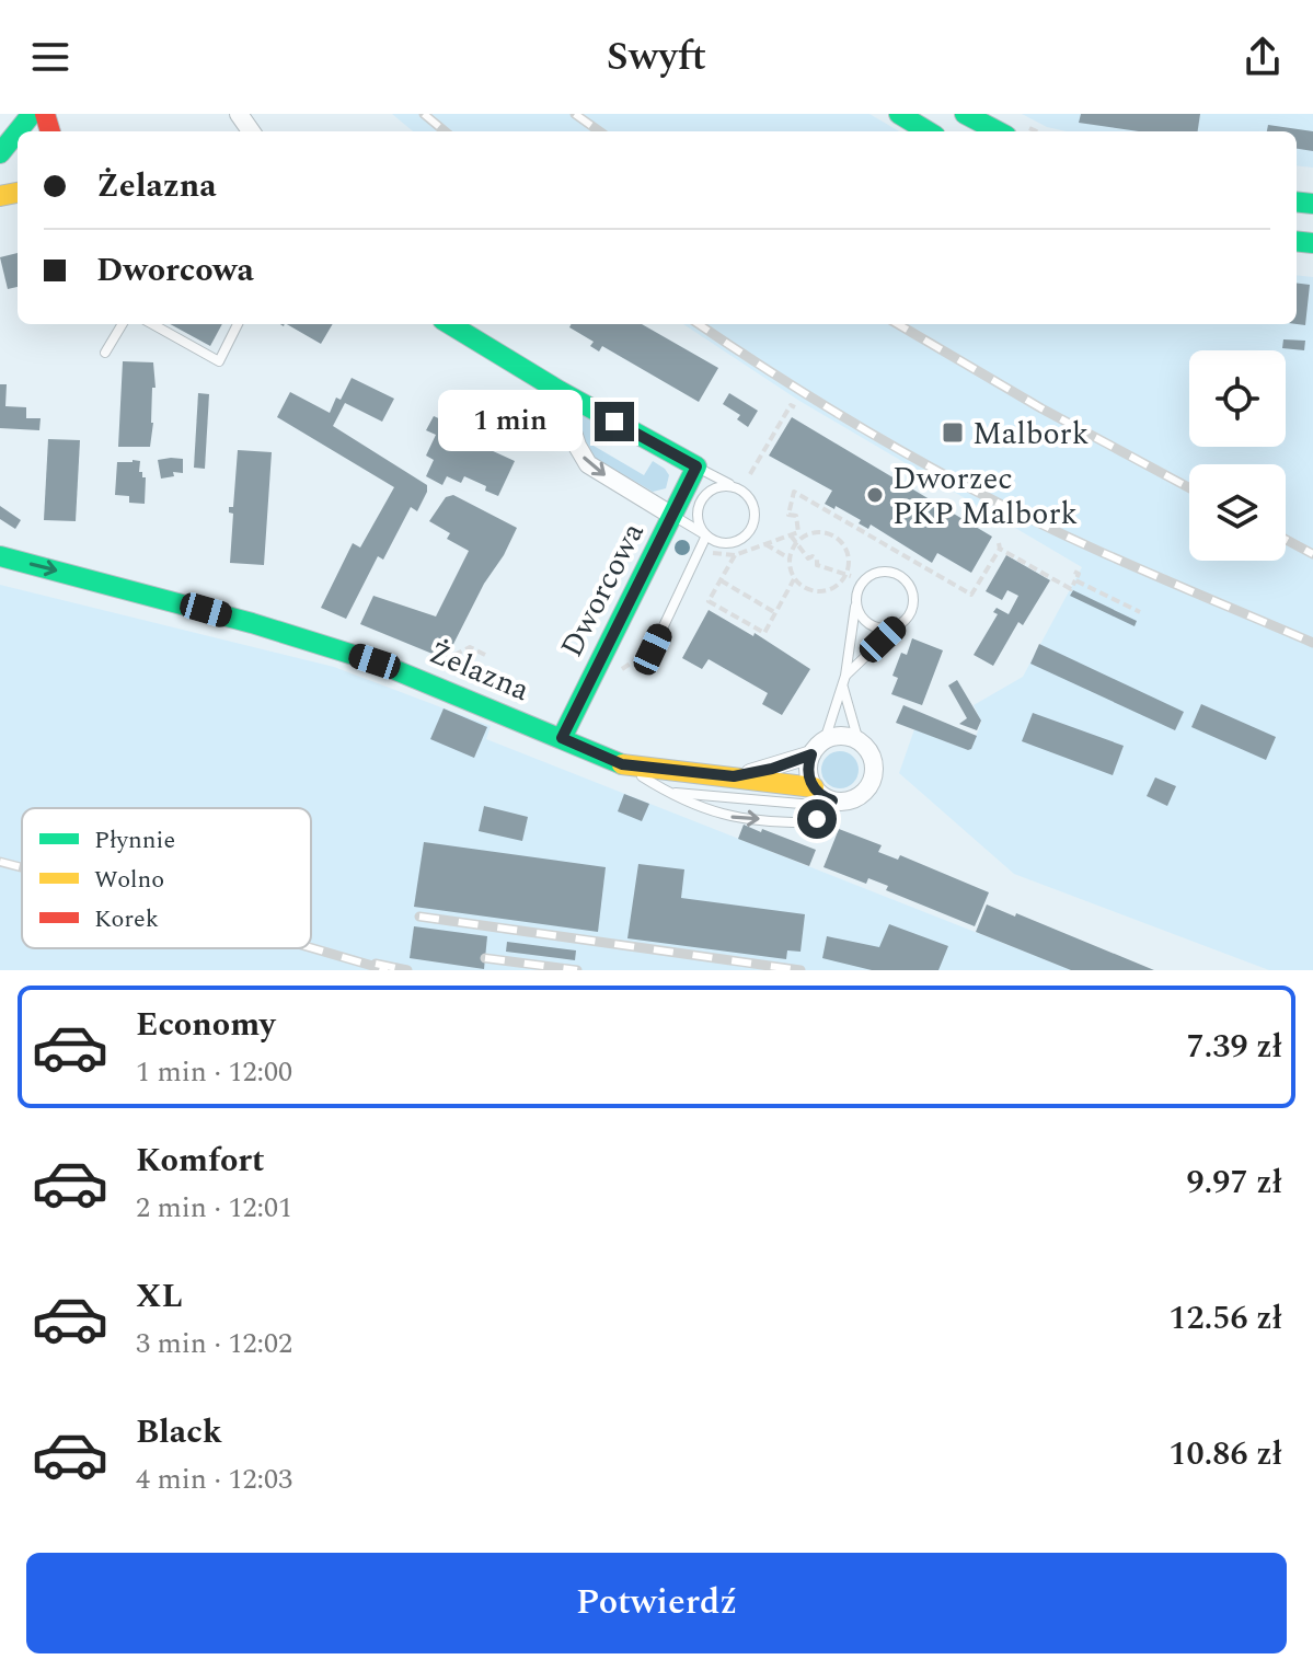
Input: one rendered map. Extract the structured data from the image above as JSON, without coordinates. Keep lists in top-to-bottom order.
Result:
{
  "streets": {
    "street": ["Dworcowa", "Żelazna"]
  },
  "crossings": [
    ["Dworcowa", "Żelazna"]
  ],
  "one_way": ["Żelazna"],
  "places": {
    "transit": ["Malbork"],
    "other": ["Dworzec PKP Malbork"]
  },
  "legend": ["Płynnie", "Wolno", "Korek"],
  "page": {
    "header": "Swyft",
    "banner": ["Żelazna", "Dworcowa"],
    "bubble": "1 min",
    "list": [
      {
        "name": "Economy",
        "note": "1 min · 12:00",
        "value": "7.39 zł"
      },
      {
        "name": "Komfort",
        "note": "2 min · 12:01",
        "value": "9.97 zł"
      },
      {
        "name": "XL",
        "note": "3 min · 12:02",
        "value": "12.56 zł"
      },
      {
        "name": "Black",
        "note": "4 min · 12:03",
        "value": "10.86 zł"
      }
    ],
    "buttons": "Potwierdź"
  }
}
